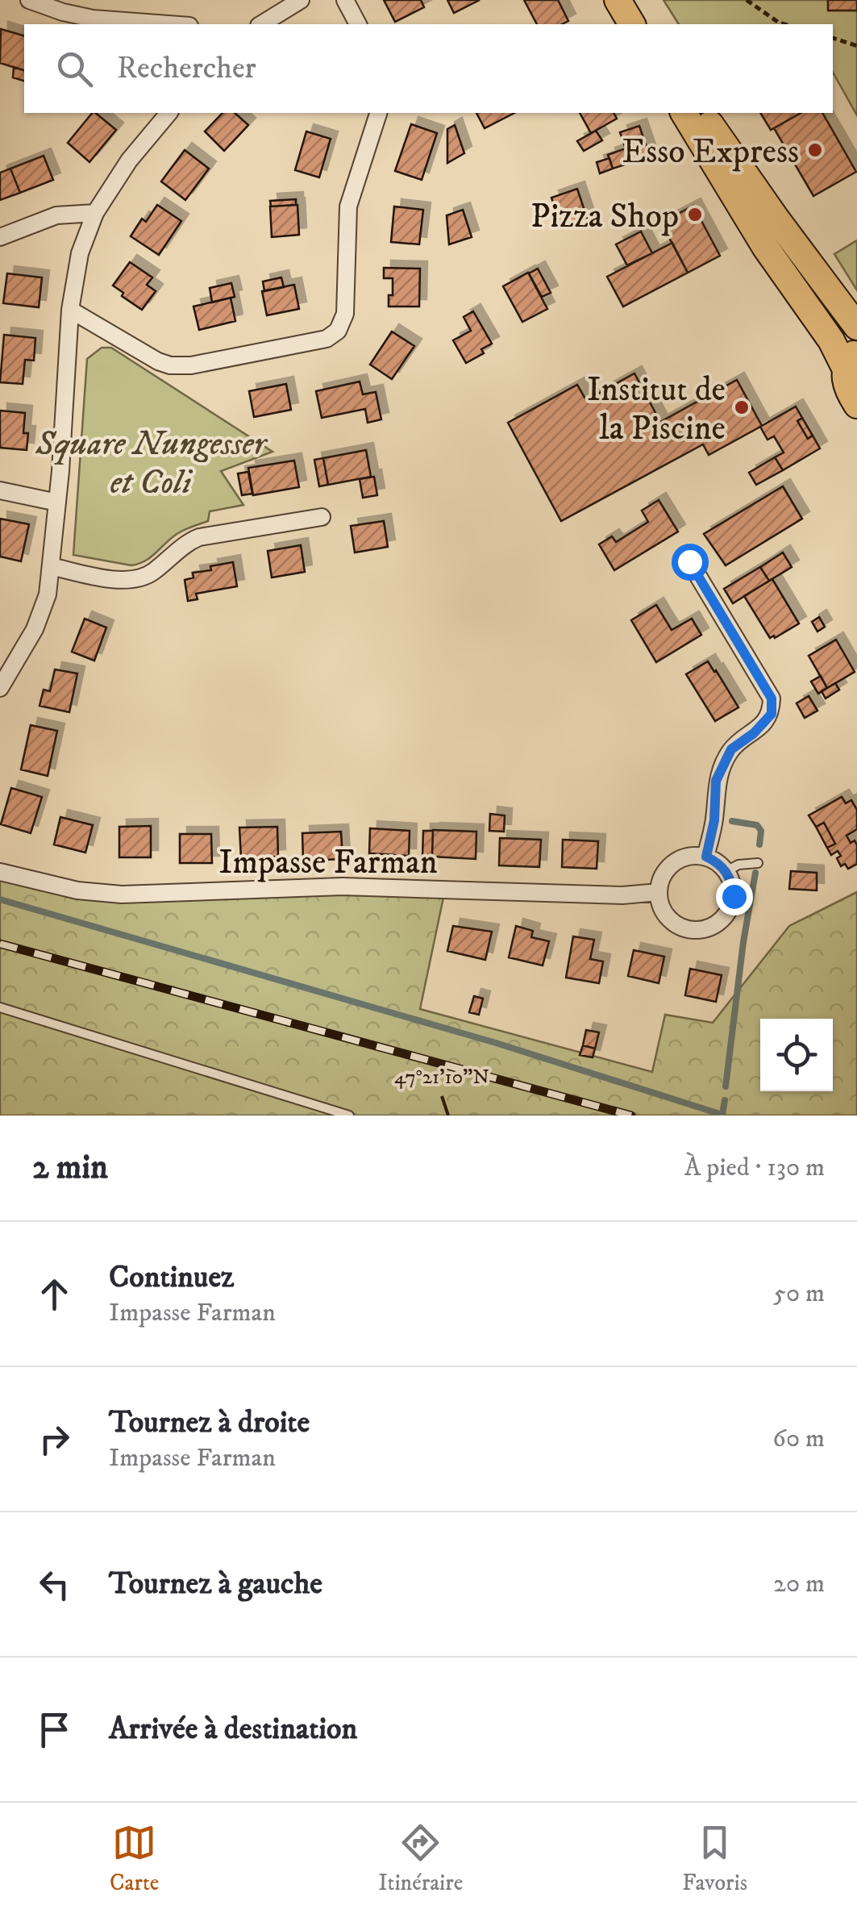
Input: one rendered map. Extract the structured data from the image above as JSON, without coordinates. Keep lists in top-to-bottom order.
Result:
{
  "streets": {
    "street": ["Impasse Farman"]
  },
  "parks": ["Square Nungesser et Coli"],
  "places": ["Esso Express", "Pizza Shop", "Institut de la Piscine"],
  "page": {
    "search": "Rechercher",
    "heading": ["2 min", "À pied · 130 m"],
    "list": [
      ["Continuez", "Impasse Farman", "50 m"],
      ["Tournez à droite", "Impasse Farman", "60 m"],
      ["Tournez à gauche", "20 m"],
      "Arrivée à destination"
    ],
    "nav": ["Carte", "Itinéraire", "Favoris"]
  },
  "coordinates": ["47°21'10\"N"]
}
